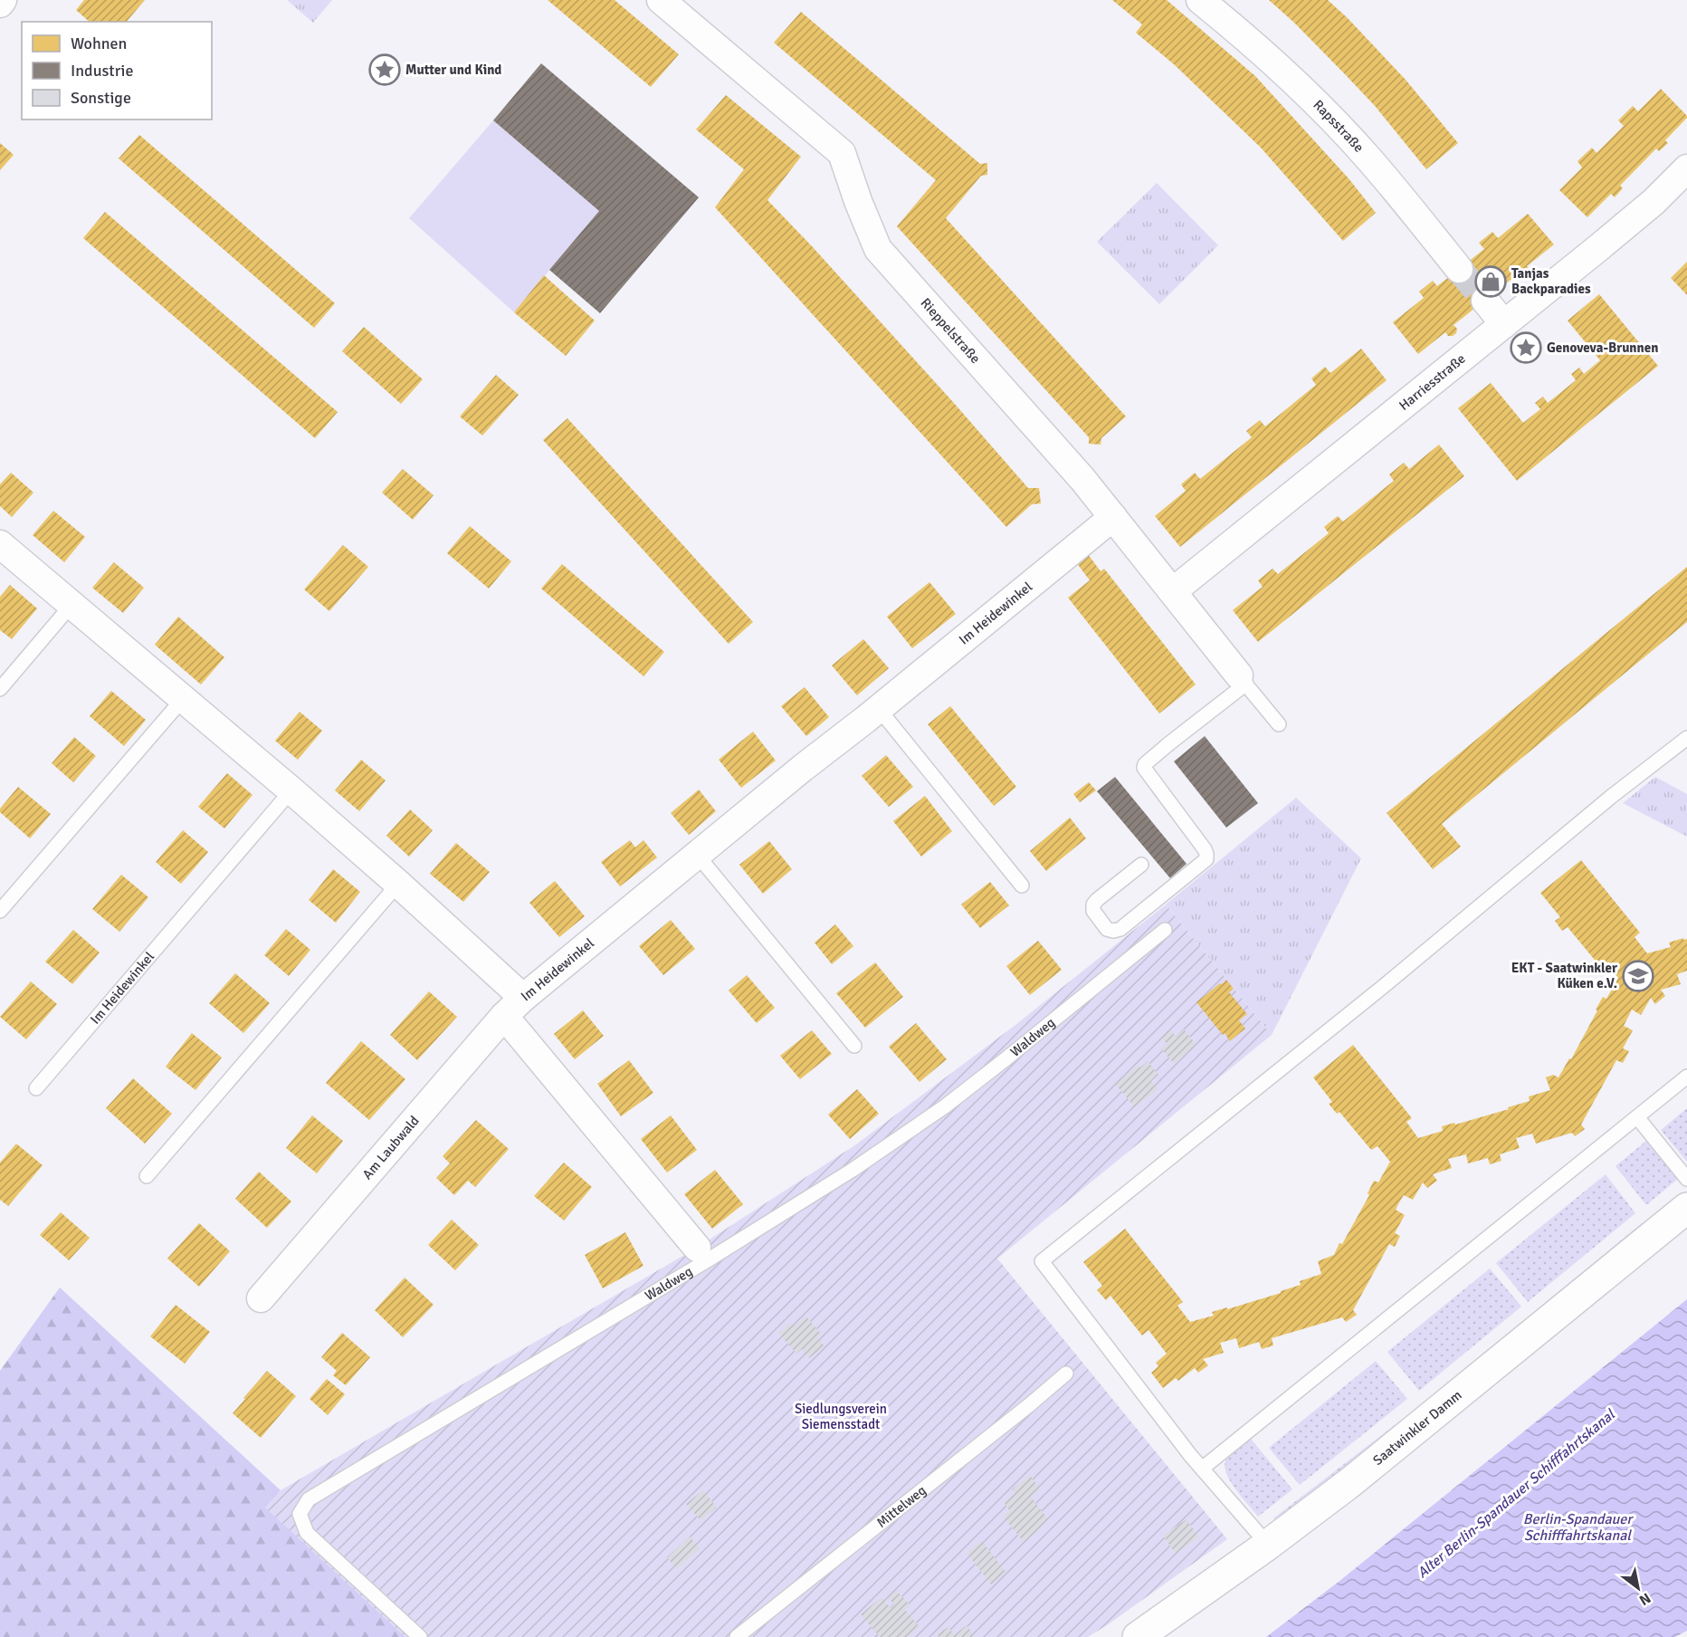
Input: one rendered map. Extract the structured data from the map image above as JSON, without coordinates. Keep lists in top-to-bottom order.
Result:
{
  "streets": {
    "main road": ["Saatwinkler Damm"],
    "street": [
      "Rapsstraße",
      "Rieppelstraße",
      "Harriesstraße",
      "Im Heidewinkel",
      "Am Laubwald"
    ],
    "lane": ["Waldweg", "Mittelweg"]
  },
  "crossings": [
    ["Rieppelstraße", "Harriesstraße"],
    ["Rieppelstraße", "Im Heidewinkel"],
    ["Im Heidewinkel", "Am Laubwald"]
  ],
  "water": ["Alter Berlin-Spandauer Schifffahrtskanal", "Berlin-Spandauer Schifffahrtskanal"],
  "parks": ["Siedlungsverein Siemensstadt"],
  "places": {
    "place": ["Mutter und Kind", "Genoveva-Brunnen"],
    "shop": ["Tanjas Backparadies"],
    "school or university": ["EKT - Saatwinkler Küken e.V."]
  },
  "legend": ["Wohnen", "Industrie", "Sonstige"],
  "north": "bottom right"
}
